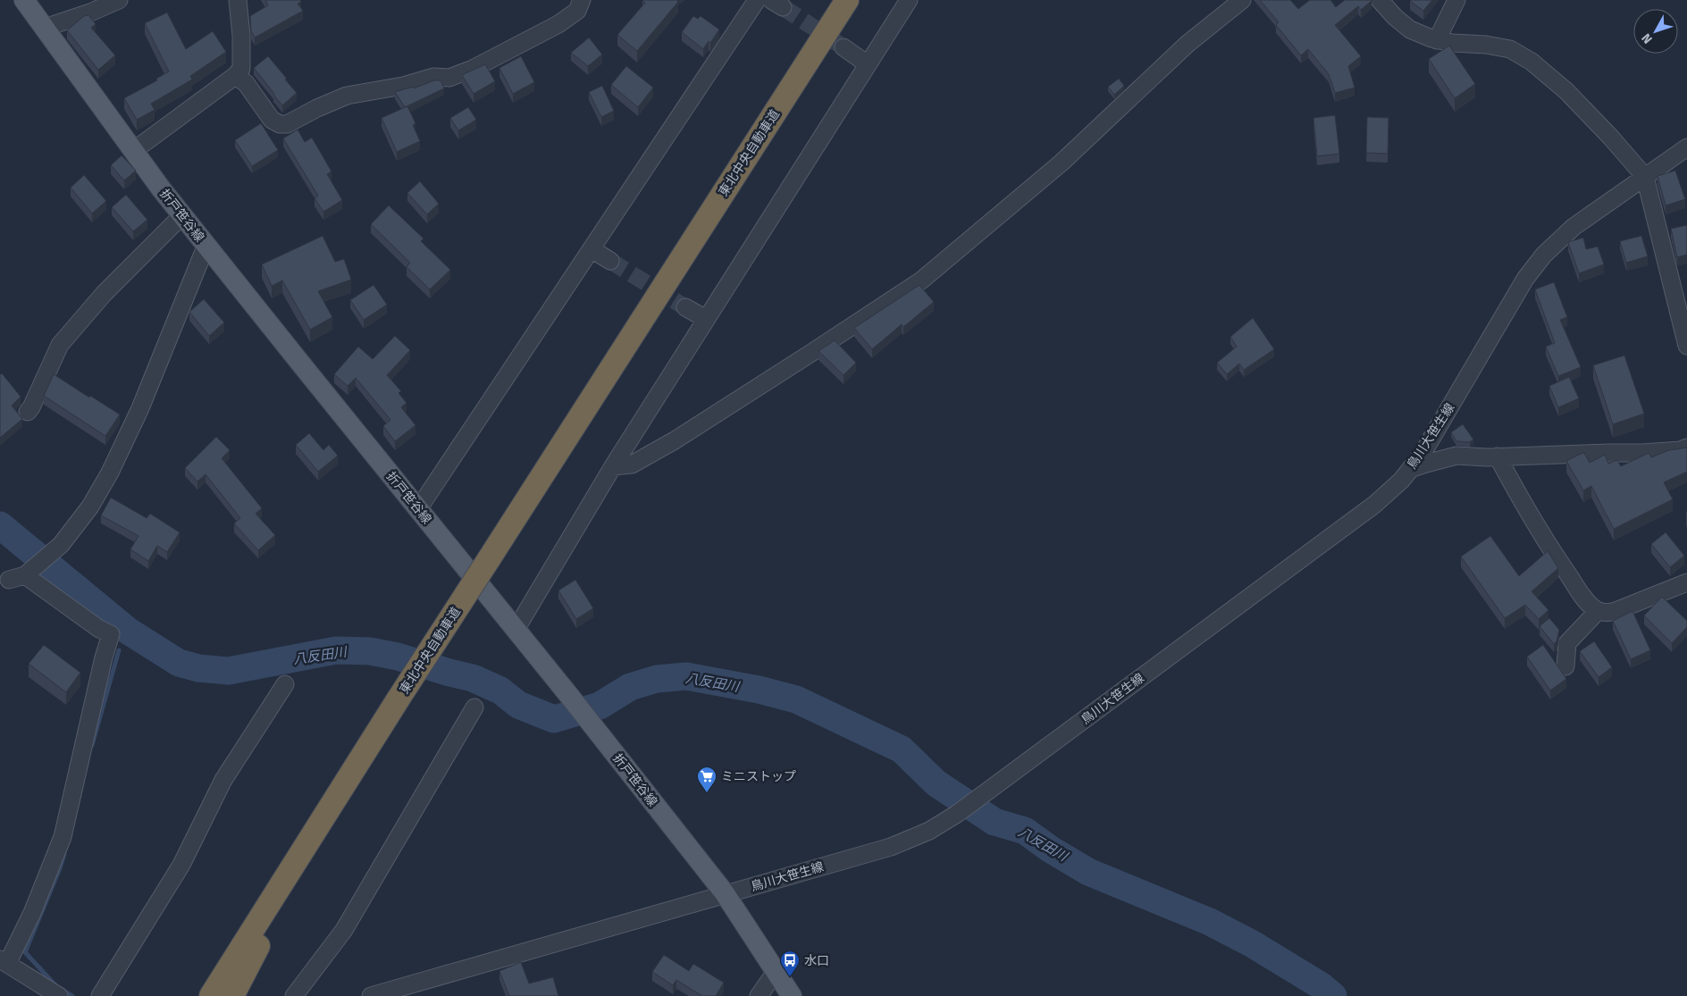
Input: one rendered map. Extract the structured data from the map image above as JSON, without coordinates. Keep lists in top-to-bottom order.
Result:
{
  "streets": {
    "highway": ["東北中央自動車道"],
    "main road": ["折戸笹谷線"],
    "street": ["鳥川大笹生線"]
  },
  "crossings": [
    ["折戸笹谷線", "鳥川大笹生線"]
  ],
  "water": ["八反田川"],
  "places": {
    "supermarket": ["ミニストップ"],
    "bus stop": ["水口"]
  },
  "north": "bottom left"
}
